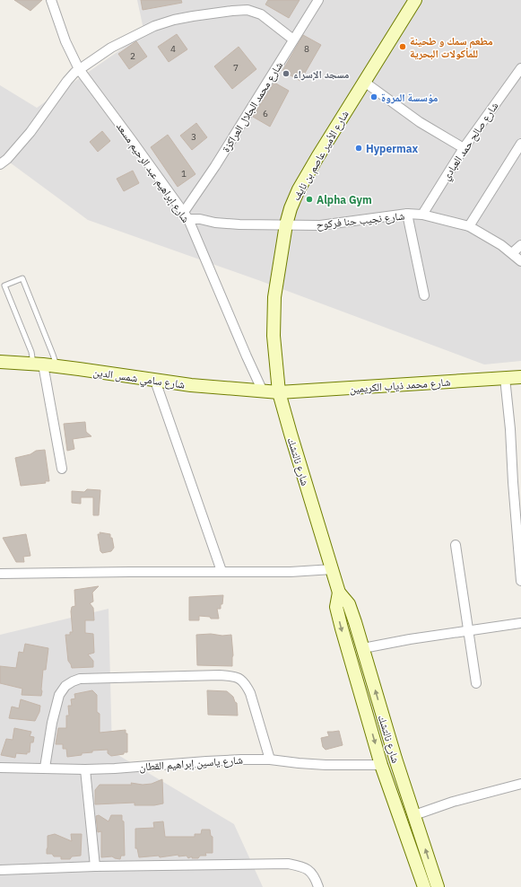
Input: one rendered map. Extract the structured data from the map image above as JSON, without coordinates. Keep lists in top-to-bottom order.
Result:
{
  "streets": {
    "main road": [
      "شارع الأمير عاصم بن نايف",
      "شارع سامي شمس الدين",
      "شارع محمد ذياب الكريمين",
      "شارع نالتشك"
    ],
    "street": [
      "شارع محمد الجلال العراكزة",
      "شارع صالح حمد العبادي",
      "شارع إبراهيم عبد الرحيم مسعد",
      "شارع نجيب حنا فركوح",
      "شارع ياسين إبراهيم القطان"
    ]
  },
  "crossings": [
    ["شارع محمد الجلال العراكزة", "شارع إبراهيم عبد الرحيم مسعد"],
    ["شارع محمد الجلال العراكزة", "شارع نجيب حنا فركوح"],
    ["شارع صالح حمد العبادي", "شارع نجيب حنا فركوح"],
    ["شارع الأمير عاصم بن نايف", "شارع نجيب حنا فركوح"],
    ["شارع الأمير عاصم بن نايف", "شارع سامي شمس الدين"],
    ["شارع الأمير عاصم بن نايف", "شارع محمد ذياب الكريمين"],
    ["شارع الأمير عاصم بن نايف", "شارع نالتشك"],
    ["شارع إبراهيم عبد الرحيم مسعد", "شارع نجيب حنا فركوح"],
    ["شارع إبراهيم عبد الرحيم مسعد", "شارع سامي شمس الدين"],
    ["شارع سامي شمس الدين", "شارع محمد ذياب الكريمين"],
    ["شارع سامي شمس الدين", "شارع نالتشك"],
    ["شارع محمد ذياب الكريمين", "شارع نالتشك"],
    ["شارع نالتشك", "شارع ياسين إبراهيم القطان"]
  ],
  "places": [
    "مطعم سمك و طحينة للمأكولات البحرية",
    "مسجد الإسراء",
    "مؤسسة المروة",
    "Hypermax",
    "Alpha Gym"
  ],
  "house_numbers": [
    "4",
    "8",
    "2",
    "7",
    "6",
    "3",
    "1"
  ]
}
